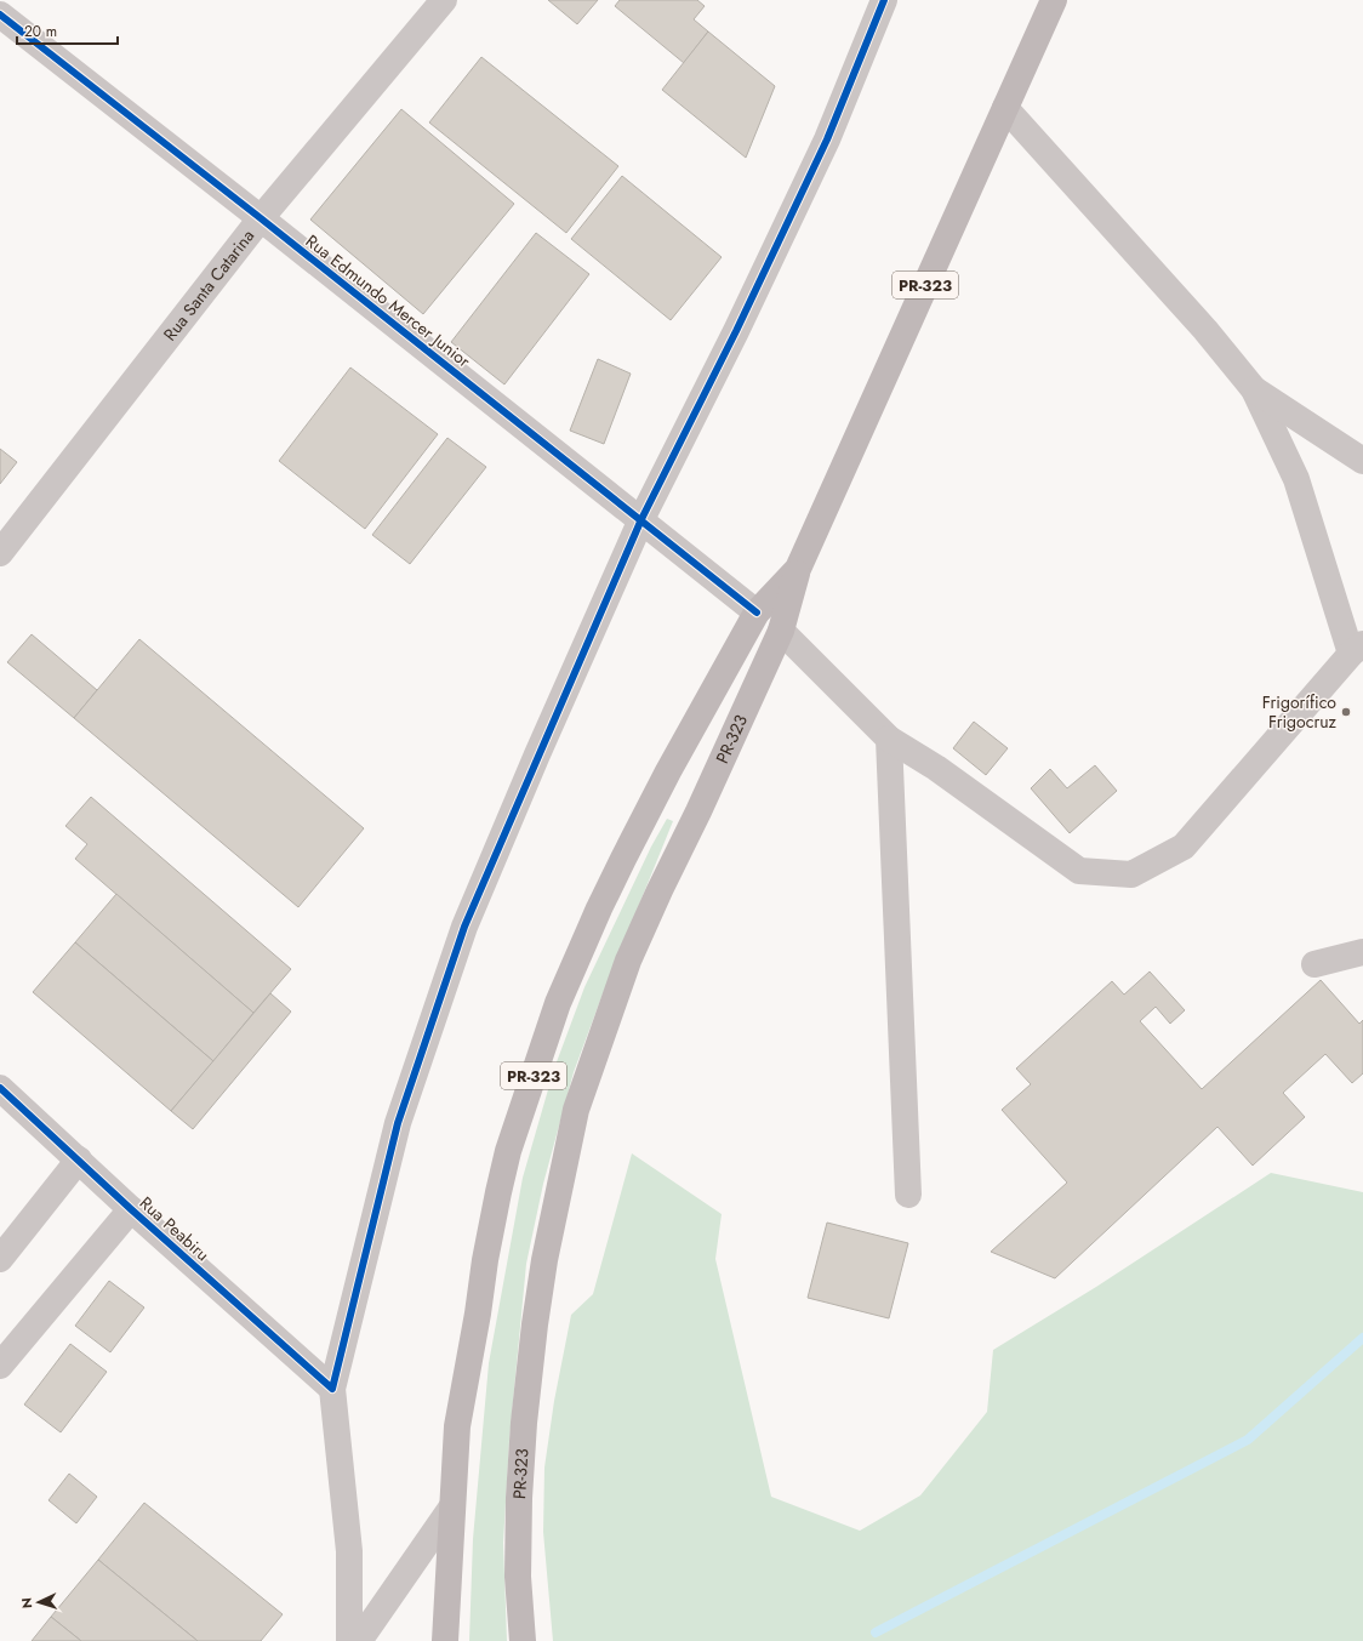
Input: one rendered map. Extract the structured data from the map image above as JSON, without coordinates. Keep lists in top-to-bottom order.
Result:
{
  "streets": {
    "highway": ["PR-323"],
    "street": ["Rua Santa Catarina", "Rua Edmundo Mercer Junior", "Rua Peabiru"]
  },
  "crossings": [
    ["Rua Santa Catarina", "Rua Edmundo Mercer Junior"],
    ["PR-323", "Rua Edmundo Mercer Junior"]
  ],
  "places": ["Frigorífico Frigocruz"],
  "scale_bar": "20 m",
  "north": "left"
}
